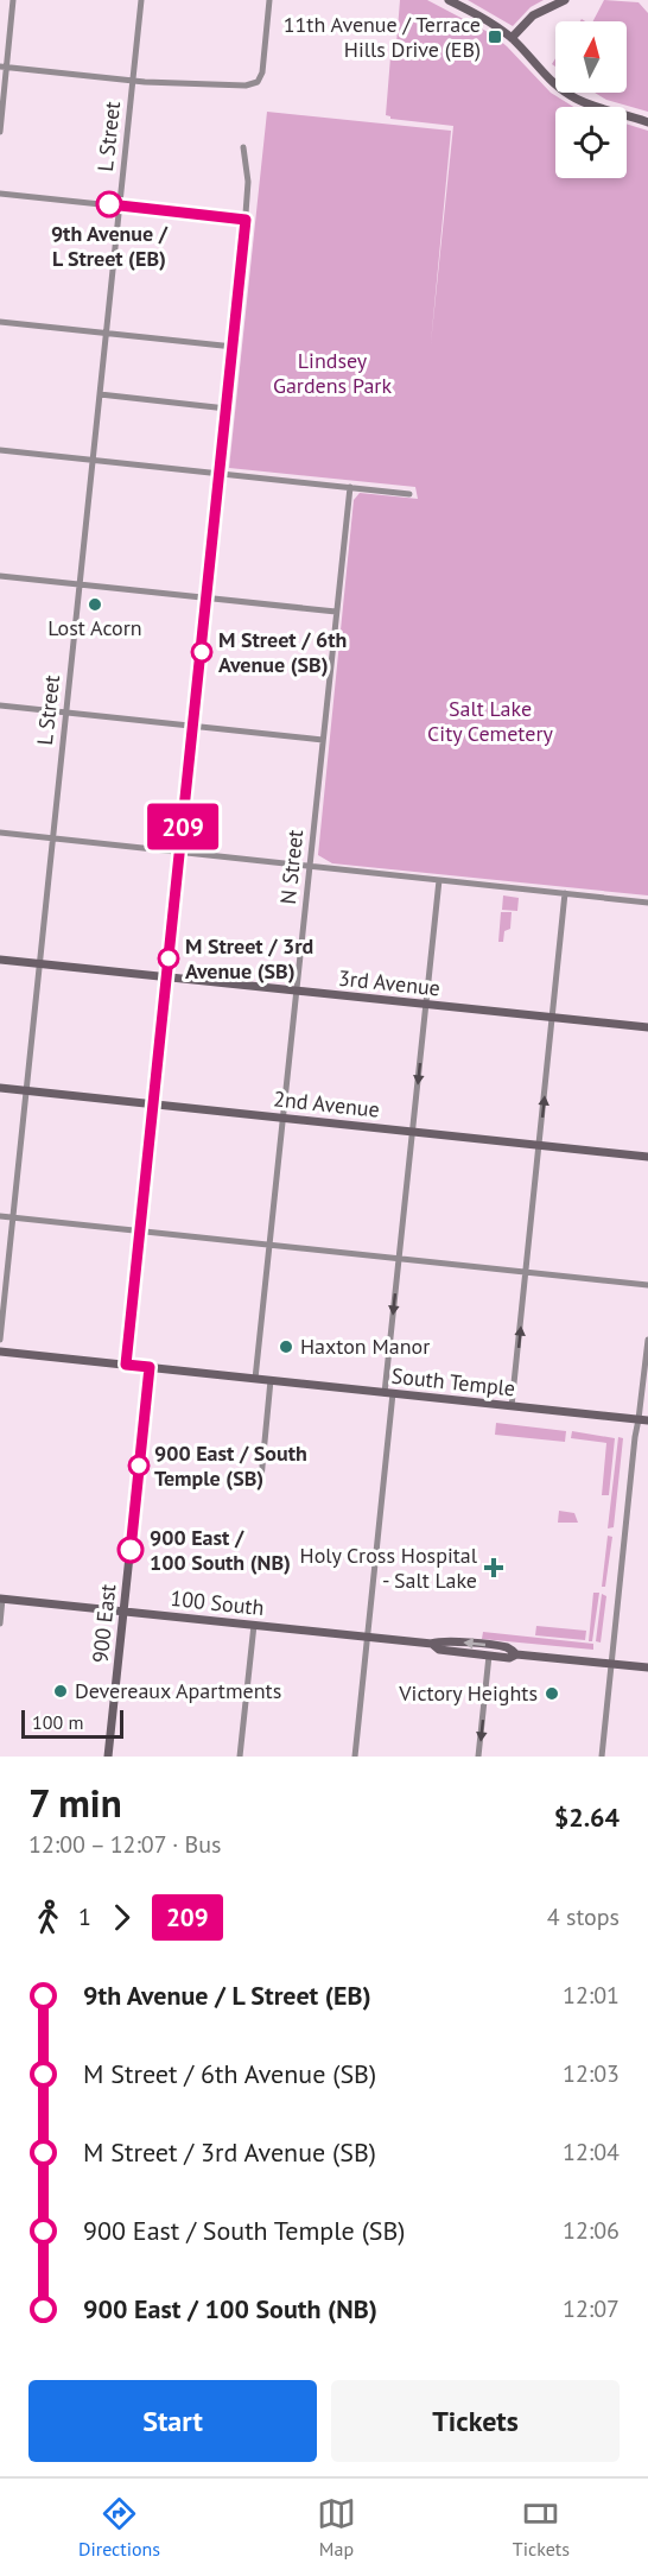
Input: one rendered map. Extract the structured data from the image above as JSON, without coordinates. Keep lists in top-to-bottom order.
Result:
{
  "streets": {
    "street": [
      "L Street",
      "N Street",
      "3rd Avenue",
      "2nd Avenue",
      "South Temple",
      "100 South",
      "900 East"
    ]
  },
  "crossings": [
    ["L Street", "3rd Avenue"],
    ["L Street", "2nd Avenue"],
    ["N Street", "3rd Avenue"],
    ["N Street", "2nd Avenue"],
    ["N Street", "South Temple"],
    ["South Temple", "900 East"],
    ["100 South", "900 East"]
  ],
  "parks": ["Lindsey Gardens Park", "Salt Lake City Cemetery"],
  "places": {
    "transit": ["11th Avenue / Terrace Hills Drive (EB)"],
    "other": [
      "9th Avenue / L Street (EB)",
      "Lost Acorn",
      "M Street / 6th Avenue (SB)",
      "M Street / 3rd Avenue (SB)",
      "Haxton Manor",
      "900 East / South Temple (SB)",
      "900 East / 100 South (NB)",
      "Devereaux Apartments",
      "Victory Heights"
    ],
    "health": ["Holy Cross Hospital - Salt Lake"]
  },
  "lines": ["bus line 209"],
  "scale_bar": "100 m",
  "north": "top",
  "page": {
    "on_map": "209",
    "scale": "100 m",
    "heading": ["7 min", "12:00 – 12:07 · Bus", "$2.64"],
    "legs": ["1", "209", "4 stops"],
    "list": [
      {
        "name": "9th Avenue / L Street (EB)",
        "value": "12:01"
      },
      {
        "name": "M Street / 6th Avenue (SB)",
        "value": "12:03"
      },
      {
        "name": "M Street / 3rd Avenue (SB)",
        "value": "12:04"
      },
      {
        "name": "900 East / South Temple (SB)",
        "value": "12:06"
      },
      {
        "name": "900 East / 100 South (NB)",
        "value": "12:07"
      }
    ],
    "buttons": ["Start", "Tickets"],
    "tabs": ["Directions", "Map", "Tickets"]
  }
}
